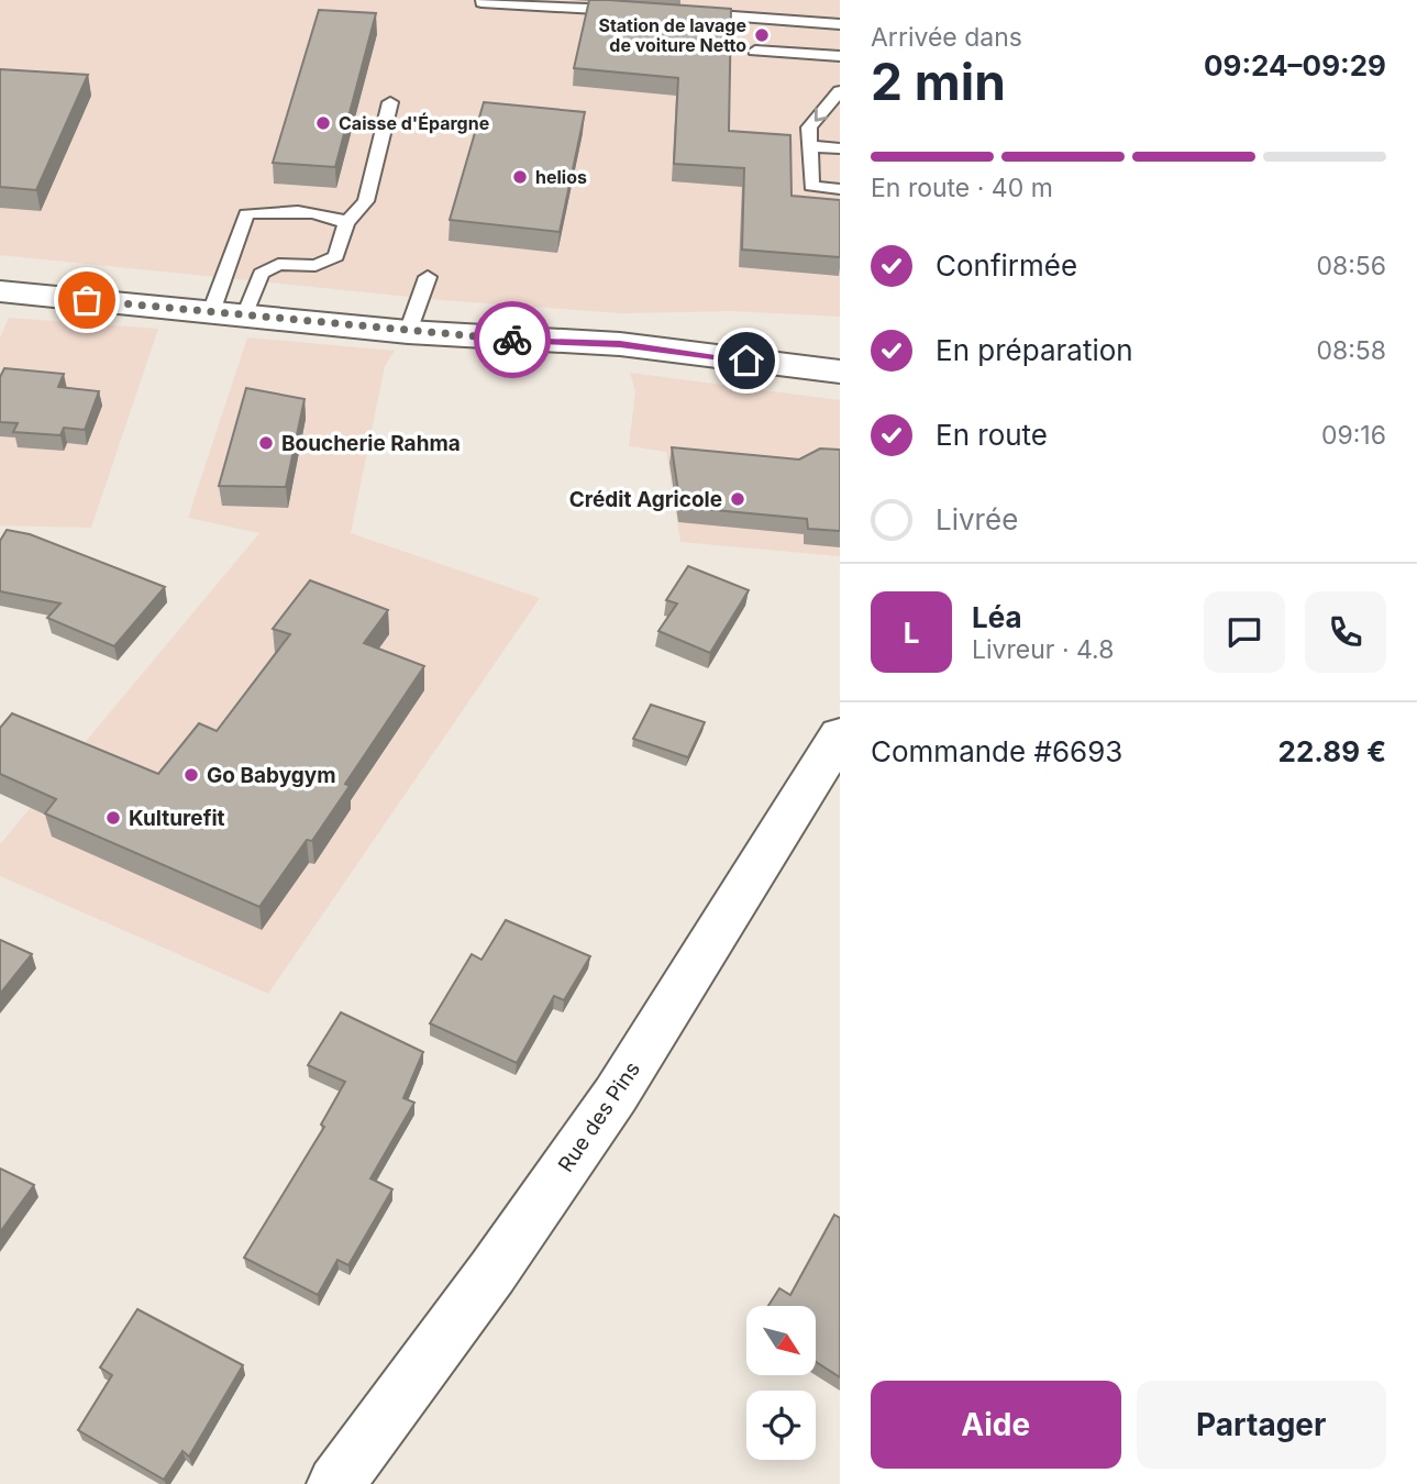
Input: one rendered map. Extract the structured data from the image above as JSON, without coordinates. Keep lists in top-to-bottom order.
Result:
{
  "streets": {
    "main road": ["Rue des Pins"]
  },
  "places": [
    "Station de lavage de voiture Netto",
    "Caisse d'Épargne",
    "helios",
    "Boucherie Rahma",
    "Crédit Agricole",
    "Go Babygym",
    "Kulturefit"
  ],
  "north": "bottom right",
  "page": {
    "heading": ["2 min", "Arrivée dans", "09:24–09:29"],
    "panel": [
      "Léa",
      "Livreur · 4.8",
      "Commande #6693",
      "22.89 €"
    ],
    "bar": "En route · 40 m",
    "list": [
      ["Confirmée", "08:56"],
      ["En préparation", "08:58"],
      ["En route", "09:16"],
      "Livrée"
    ],
    "round": "L",
    "buttons": ["Aide", "Partager"]
  }
}
